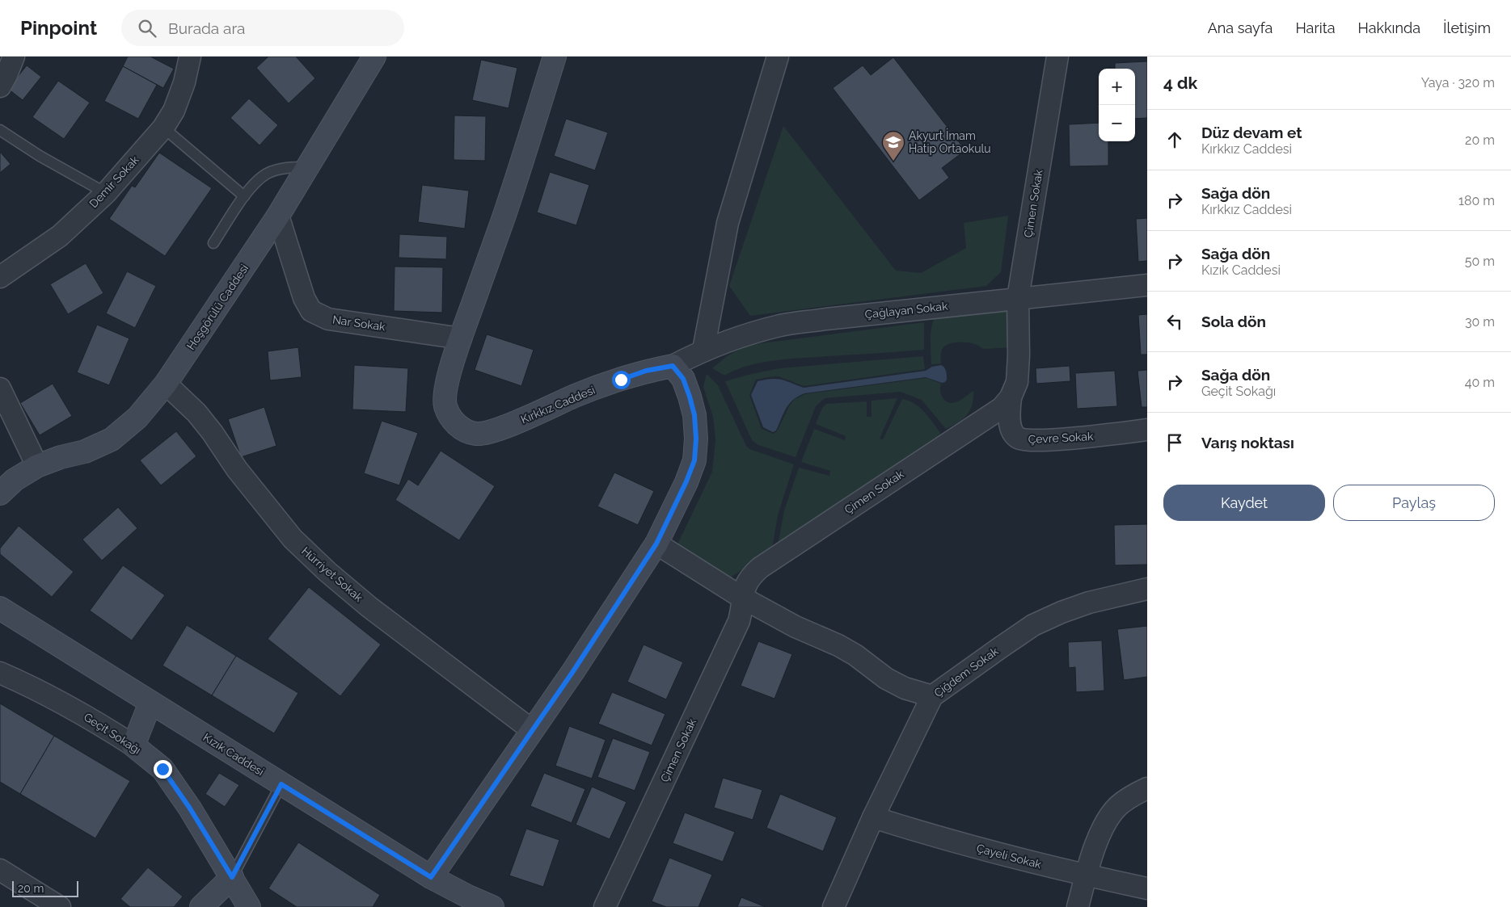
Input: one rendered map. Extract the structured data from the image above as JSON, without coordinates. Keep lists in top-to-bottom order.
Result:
{
  "streets": {
    "street": [
      "Demir Sokak",
      "Çimen Sokak",
      "Hoşgörülü Caddesi",
      "Çağlayan Sokak",
      "Nar Sokak",
      "Kırkkız Caddesi",
      "Çevre Sokak",
      "Hürriyet Sokak",
      "Çiğdem Sokak",
      "Geçit Sokağı",
      "Kızık Caddesi",
      "Çayeli Sokak"
    ]
  },
  "crossings": [
    ["Çimen Sokak", "Çağlayan Sokak"],
    ["Çimen Sokak", "Çevre Sokak"],
    ["Hoşgörülü Caddesi", "Nar Sokak"],
    ["Hoşgörülü Caddesi", "Hürriyet Sokak"],
    ["Çağlayan Sokak", "Kırkkız Caddesi"],
    ["Nar Sokak", "Kırkkız Caddesi"],
    ["Çiğdem Sokak", "Çayeli Sokak"]
  ],
  "places": {
    "school or university": ["Akyurt İmam Hatip Ortaokulu"]
  },
  "scale_bar": "20 m",
  "page": {
    "header": "Pinpoint",
    "search": "Burada ara",
    "nav": [
      "Ana sayfa",
      "Harita",
      "Hakkında",
      "İletişim"
    ],
    "heading": ["4 dk", "Yaya · 320 m"],
    "map_buttons": ["+", "−"],
    "list": [
      ["Düz devam et", "Kırkkız Caddesi", "20 m"],
      ["Sağa dön", "Kırkkız Caddesi", "180 m"],
      ["Sağa dön", "Kızık Caddesi", "50 m"],
      ["Sola dön", "30 m"],
      ["Sağa dön", "Geçit Sokağı", "40 m"],
      "Varış noktası"
    ],
    "buttons": ["Kaydet", "Paylaş"],
    "scale": "20 m"
  }
}
